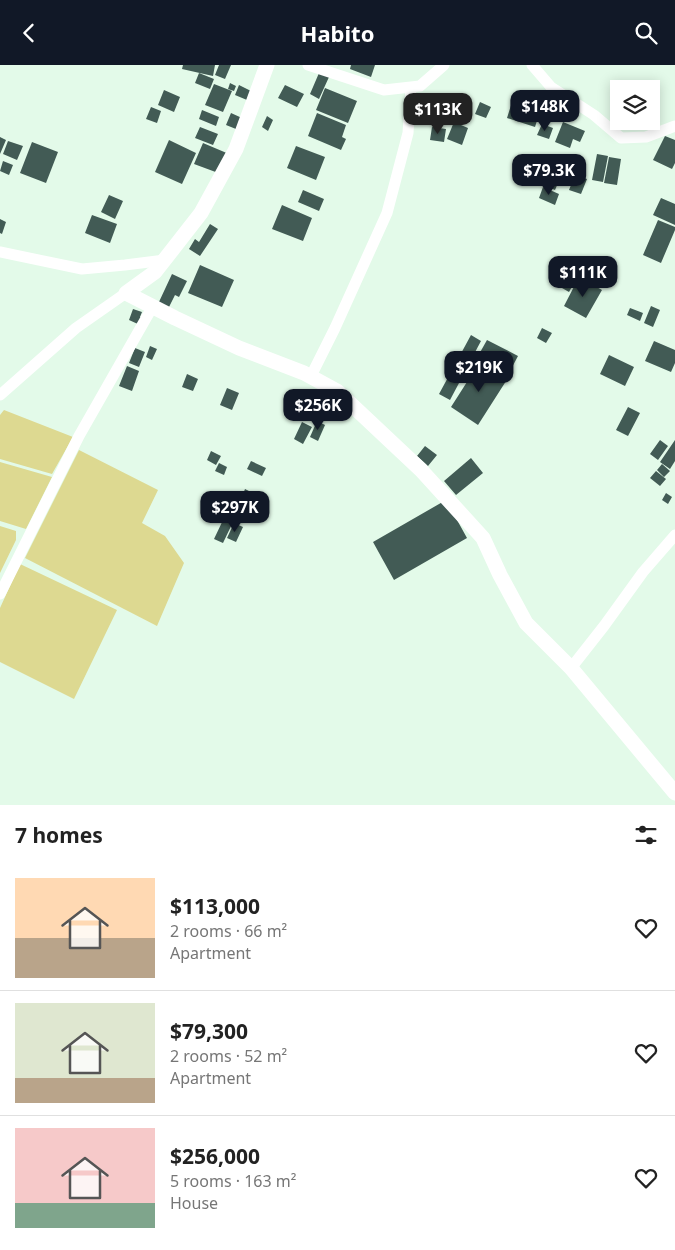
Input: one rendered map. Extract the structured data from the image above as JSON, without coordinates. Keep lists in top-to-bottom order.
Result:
{
  "page": {
    "header": "Habito",
    "price": [
      "$148K",
      "$113K",
      "$79.3K",
      "$111K",
      "$219K",
      "$256K",
      "$297K"
    ],
    "heading": "7 homes",
    "list": [
      {
        "name": "$113,000",
        "note": "2 rooms · 66 m² · Apartment"
      },
      {
        "name": "$79,300",
        "note": "2 rooms · 52 m² · Apartment"
      },
      {
        "name": "$256,000",
        "note": "5 rooms · 163 m² · House"
      }
    ]
  }
}
